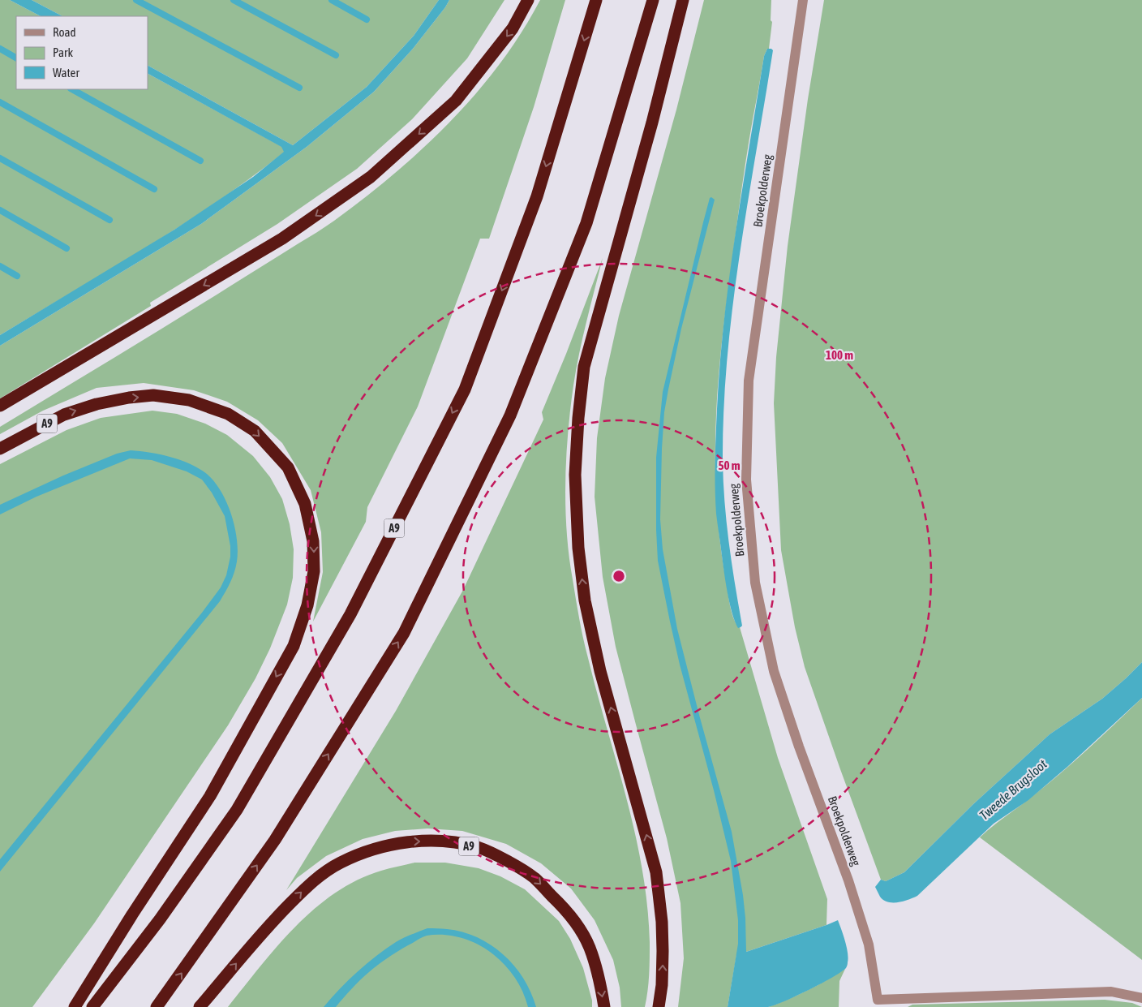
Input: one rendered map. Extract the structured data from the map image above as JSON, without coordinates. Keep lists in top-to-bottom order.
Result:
{
  "streets": {
    "highway": ["A9"],
    "street": ["Broekpolderweg"]
  },
  "water": ["Tweede Brugsloot"],
  "legend": ["Road", "Park", "Water"],
  "rings": ["100 m", "50 m"]
}
